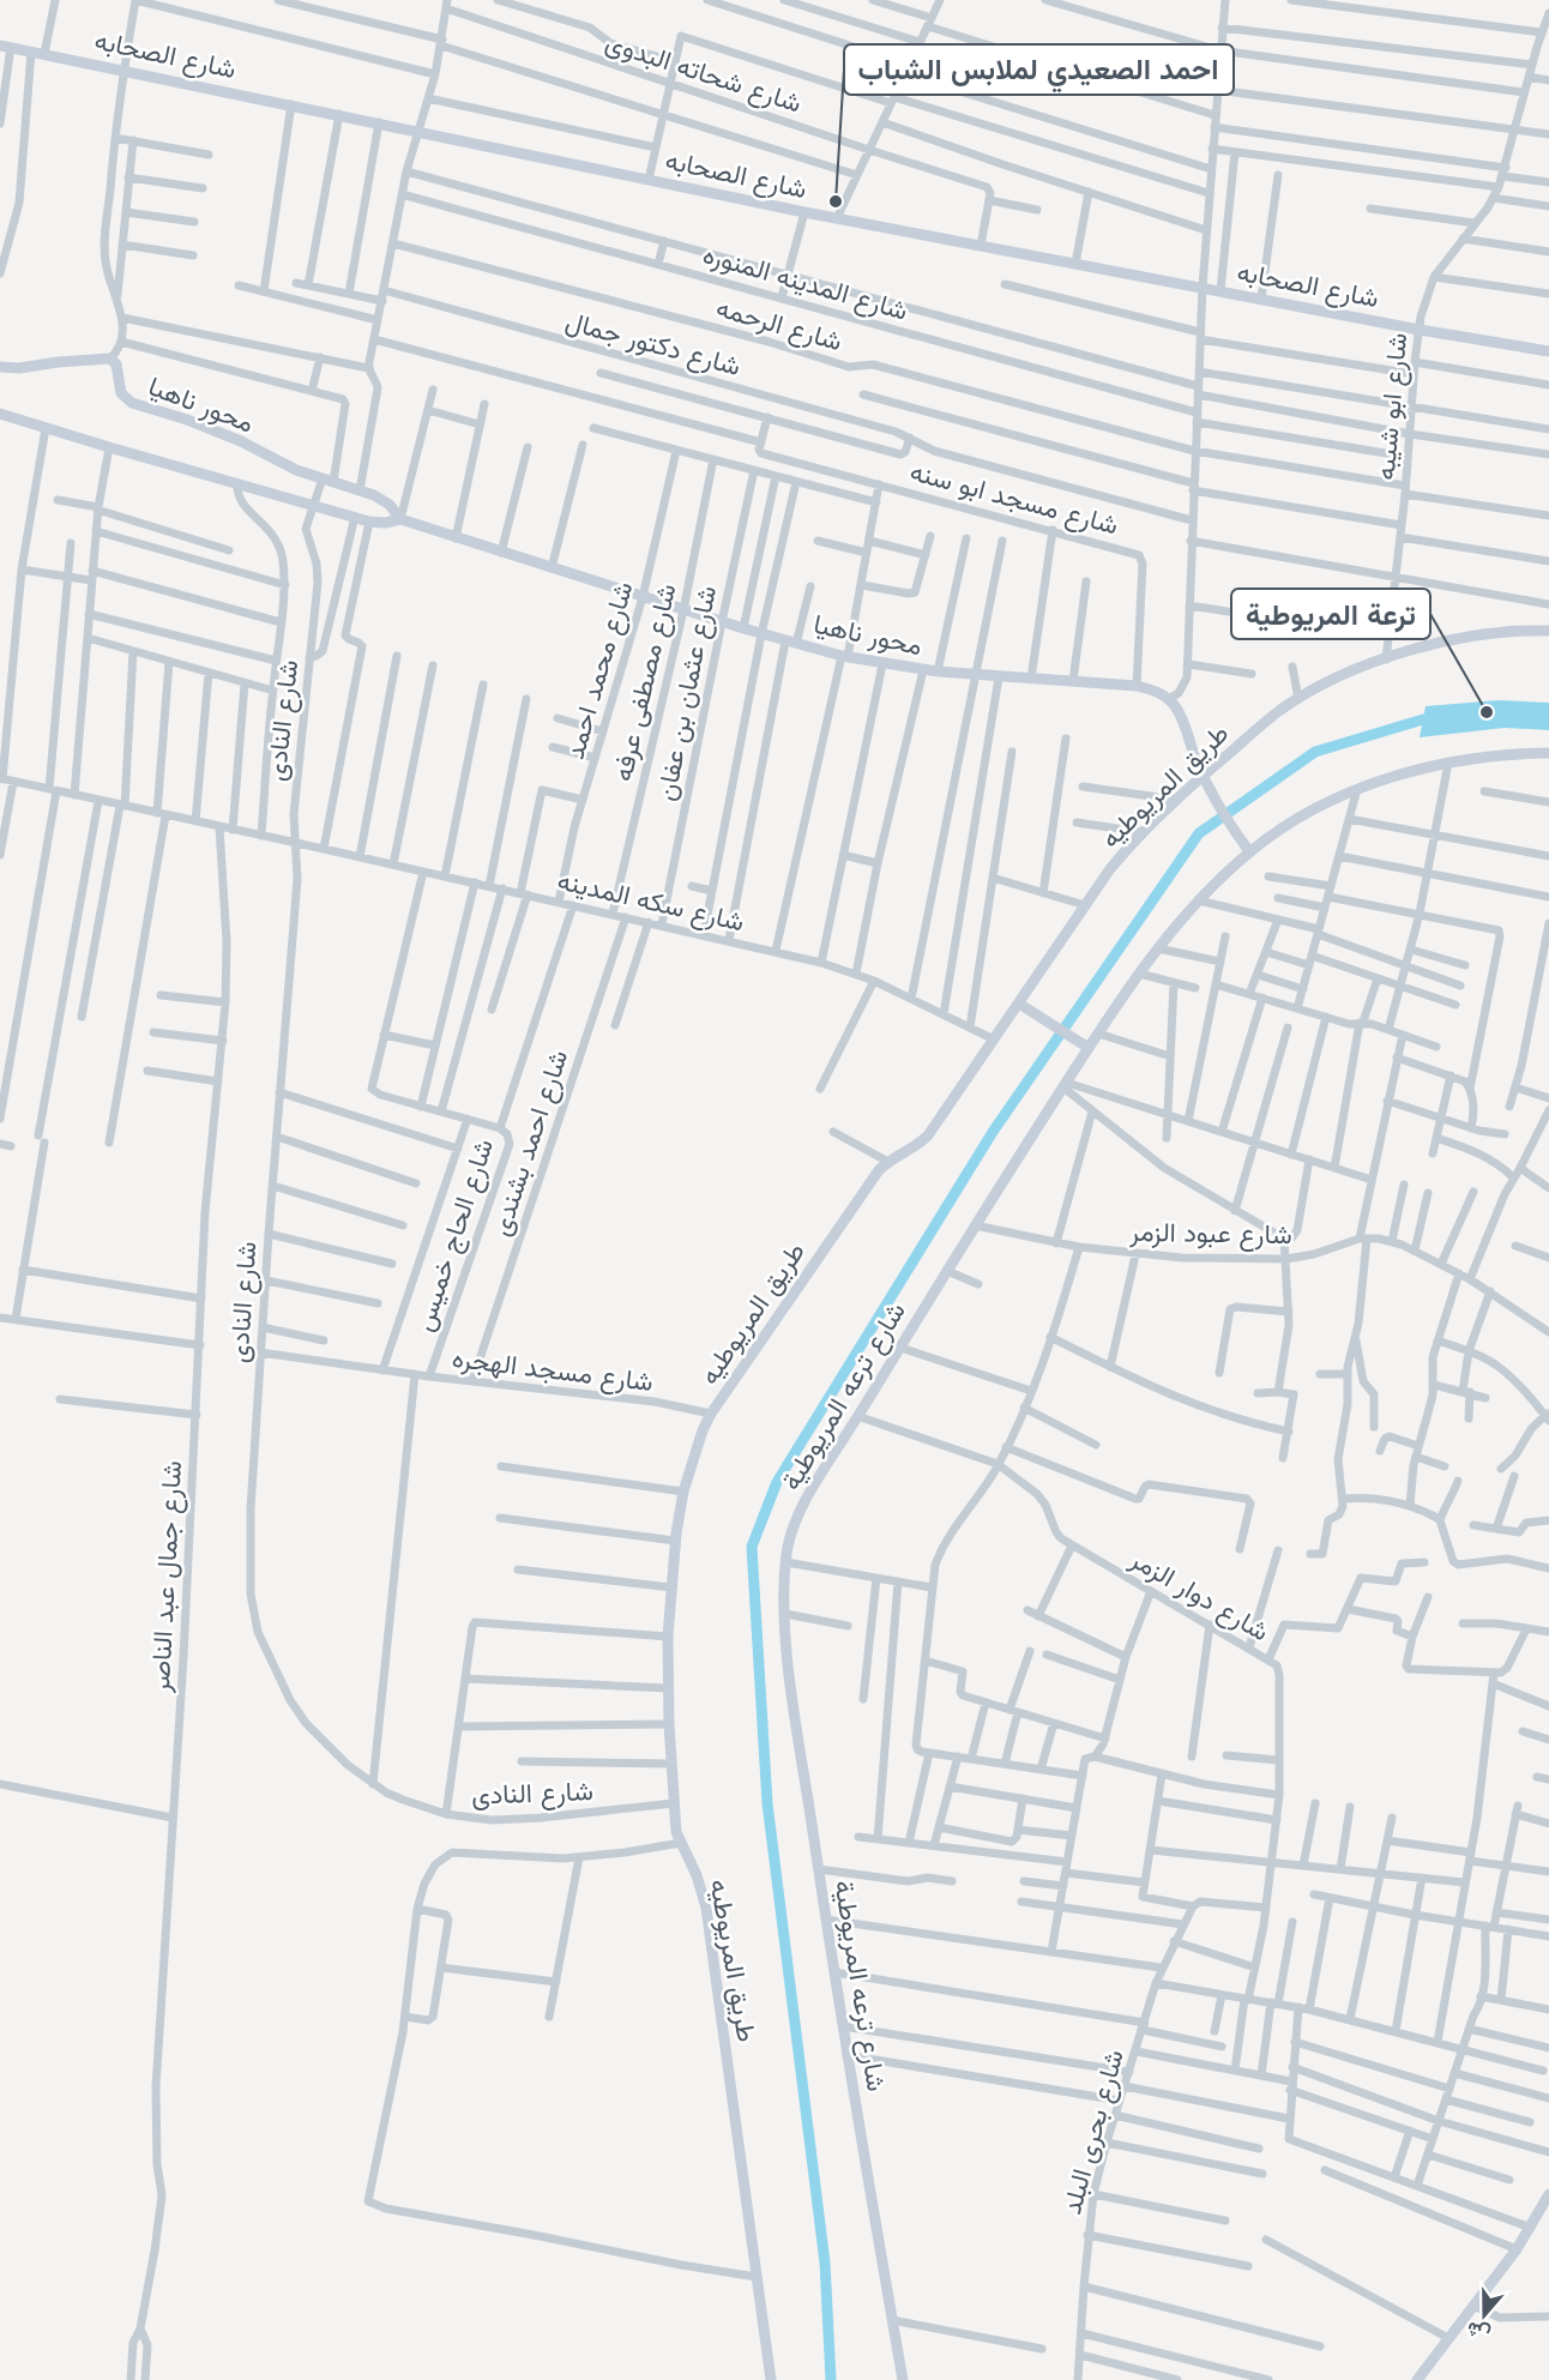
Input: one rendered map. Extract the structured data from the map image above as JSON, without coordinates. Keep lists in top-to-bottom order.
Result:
{
  "streets": {
    "street": [
      "شارع الصحابه",
      "شارع شحاته البدوى",
      "شارع المدينه المنوره",
      "شارع الرحمه",
      "شارع دكتور جمال",
      "محور ناهيا",
      "شارع ابو شيبه",
      "شارع مسجد ابو سنه",
      "شارع محمد احمد",
      "شارع مصطفى عرفه",
      "شارع عثمان بن عفان",
      "شارع النادى",
      "طريق المريوطيه",
      "شارع سكه المدينه",
      "شارع احمد بشندى",
      "شارع عبود الزمر",
      "شارع الحاج خميس",
      "شارع مسجد الهجره",
      "شارع ترعه المريوطية",
      "شارع جمال عبد الناصر",
      "شارع دوار الزمر",
      "شارع بحرى البلد"
    ]
  },
  "crossings": [
    ["شارع الصحابه", "شارع ابو شيبه"],
    ["شارع المدينه المنوره", "شارع ابو شيبه"],
    ["شارع الرحمه", "شارع ابو شيبه"],
    ["محور ناهيا", "شارع مسجد ابو سنه"],
    ["محور ناهيا", "شارع محمد احمد"],
    ["محور ناهيا", "شارع مصطفى عرفه"],
    ["محور ناهيا", "شارع عثمان بن عفان"],
    ["محور ناهيا", "شارع النادى"],
    ["شارع ابو شيبه", "طريق المريوطيه"],
    ["شارع محمد احمد", "شارع سكه المدينه"],
    ["شارع مصطفى عرفه", "شارع سكه المدينه"],
    ["شارع عثمان بن عفان", "شارع سكه المدينه"],
    ["شارع النادى", "طريق المريوطيه"],
    ["شارع النادى", "شارع سكه المدينه"],
    ["شارع النادى", "شارع مسجد الهجره"],
    ["طريق المريوطيه", "شارع سكه المدينه"],
    ["طريق المريوطيه", "شارع مسجد الهجره"],
    ["شارع سكه المدينه", "شارع احمد بشندى"],
    ["شارع سكه المدينه", "شارع الحاج خميس"],
    ["شارع احمد بشندى", "شارع مسجد الهجره"],
    ["شارع عبود الزمر", "شارع ترعه المريوطية"],
    ["شارع الحاج خميس", "شارع مسجد الهجره"],
    ["شارع ترعه المريوطية", "شارع دوار الزمر"]
  ],
  "places": ["احمد الصعيدي لملابس الشباب", "ترعة المريوطية"],
  "north": "bottom"
}
